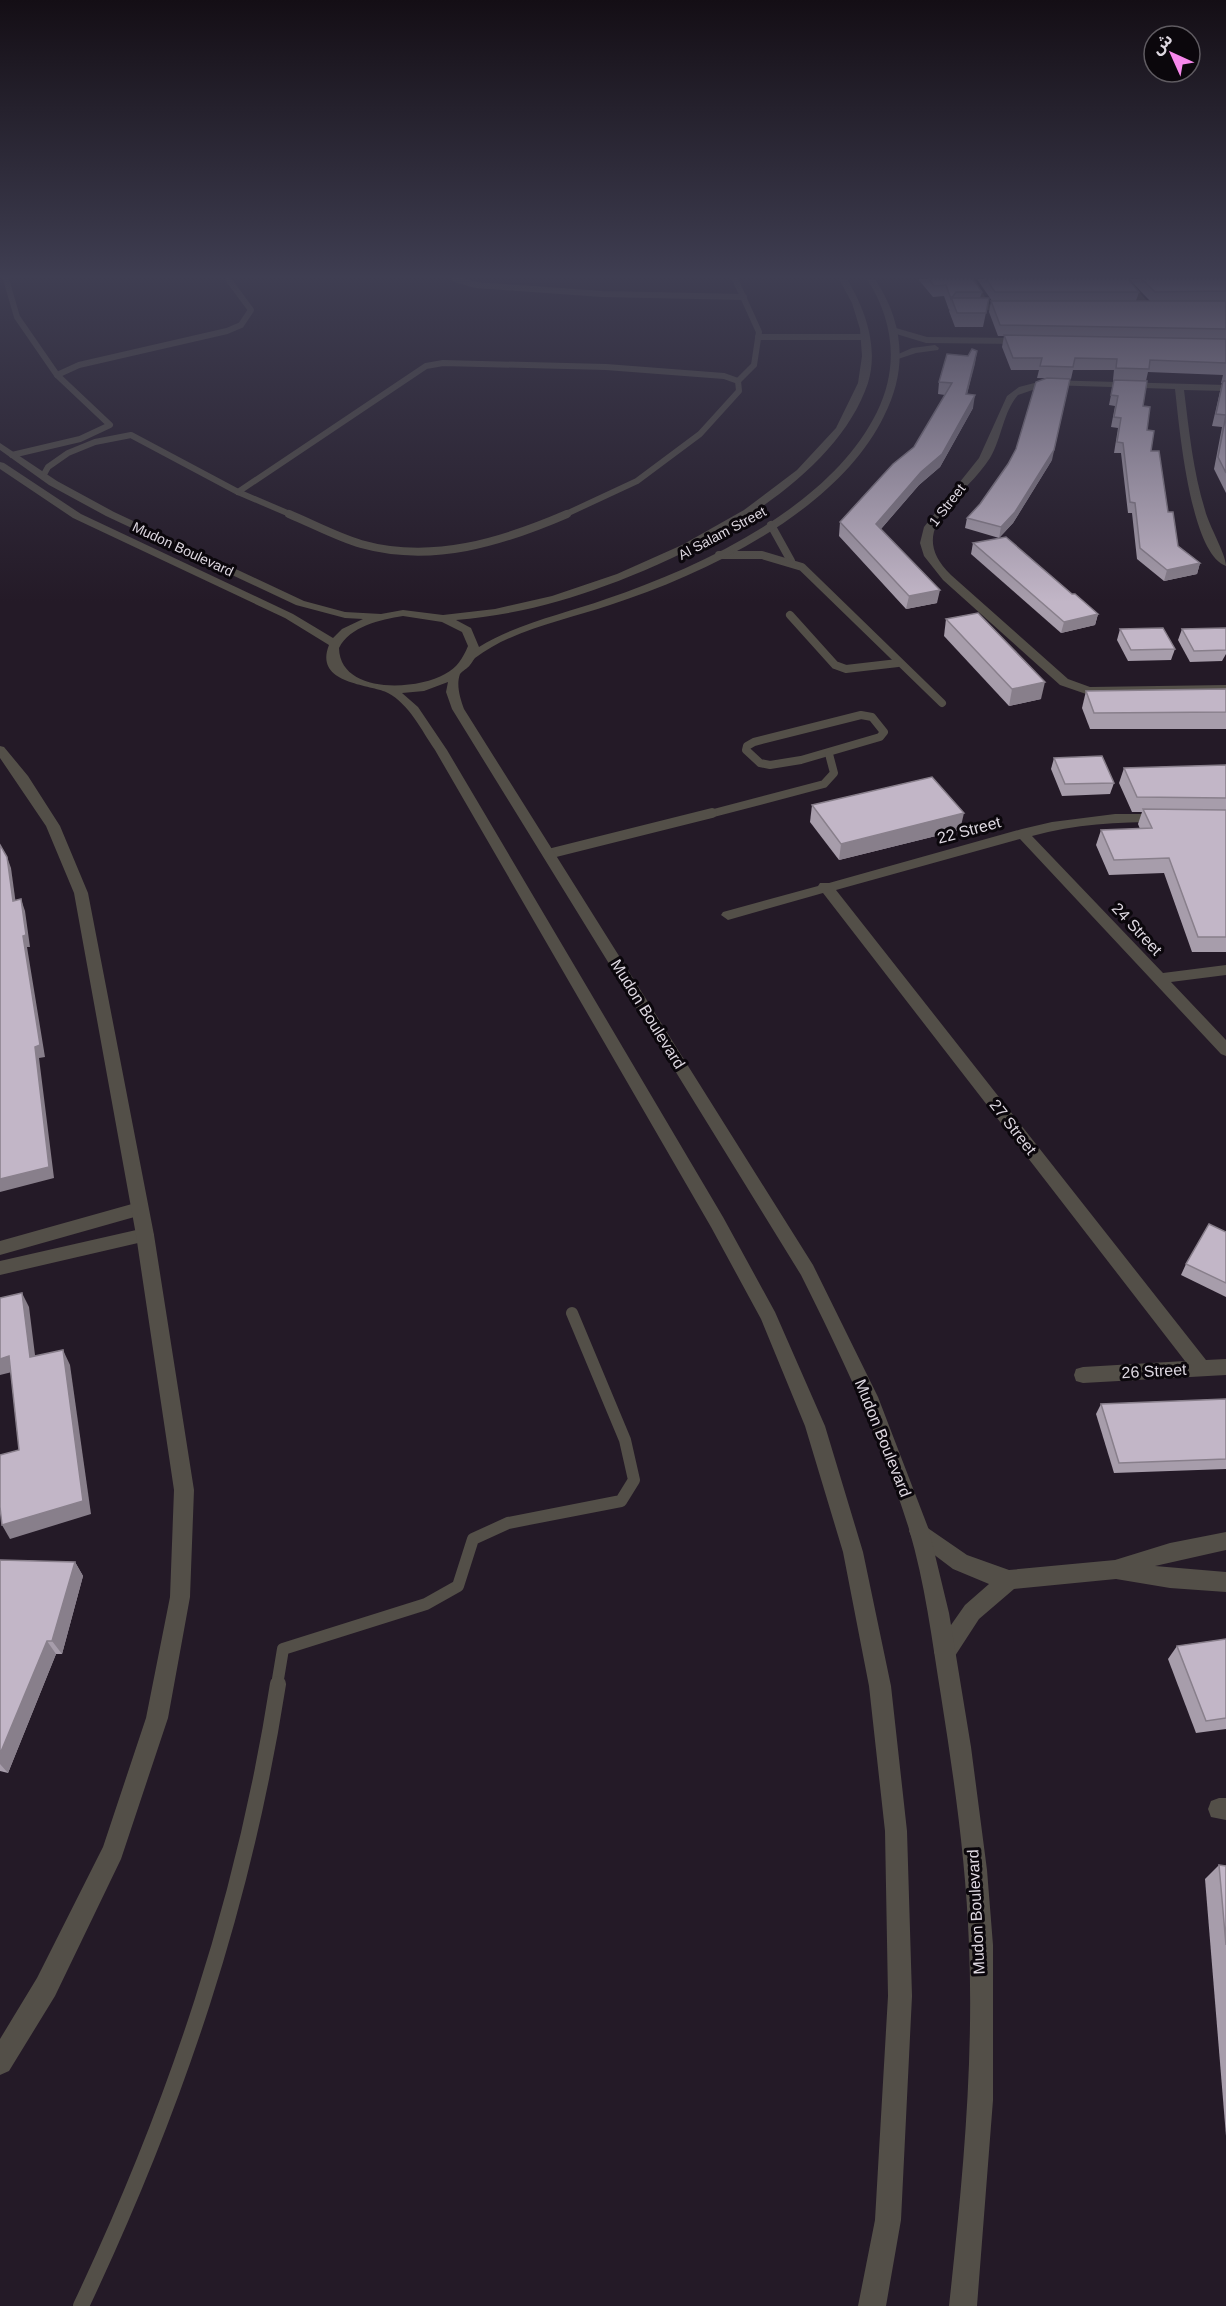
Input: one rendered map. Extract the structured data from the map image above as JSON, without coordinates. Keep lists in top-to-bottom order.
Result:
{
  "streets": {
    "street": [
      "1 Street",
      "Al Salam Street",
      "Mudon Boulevard",
      "22 Street",
      "24 Street",
      "27 Street",
      "26 Street"
    ]
  },
  "crossings": [
    ["Al Salam Street", "Mudon Boulevard"],
    ["22 Street", "24 Street"],
    ["22 Street", "27 Street"],
    ["27 Street", "26 Street"]
  ],
  "north": "top left"
}
